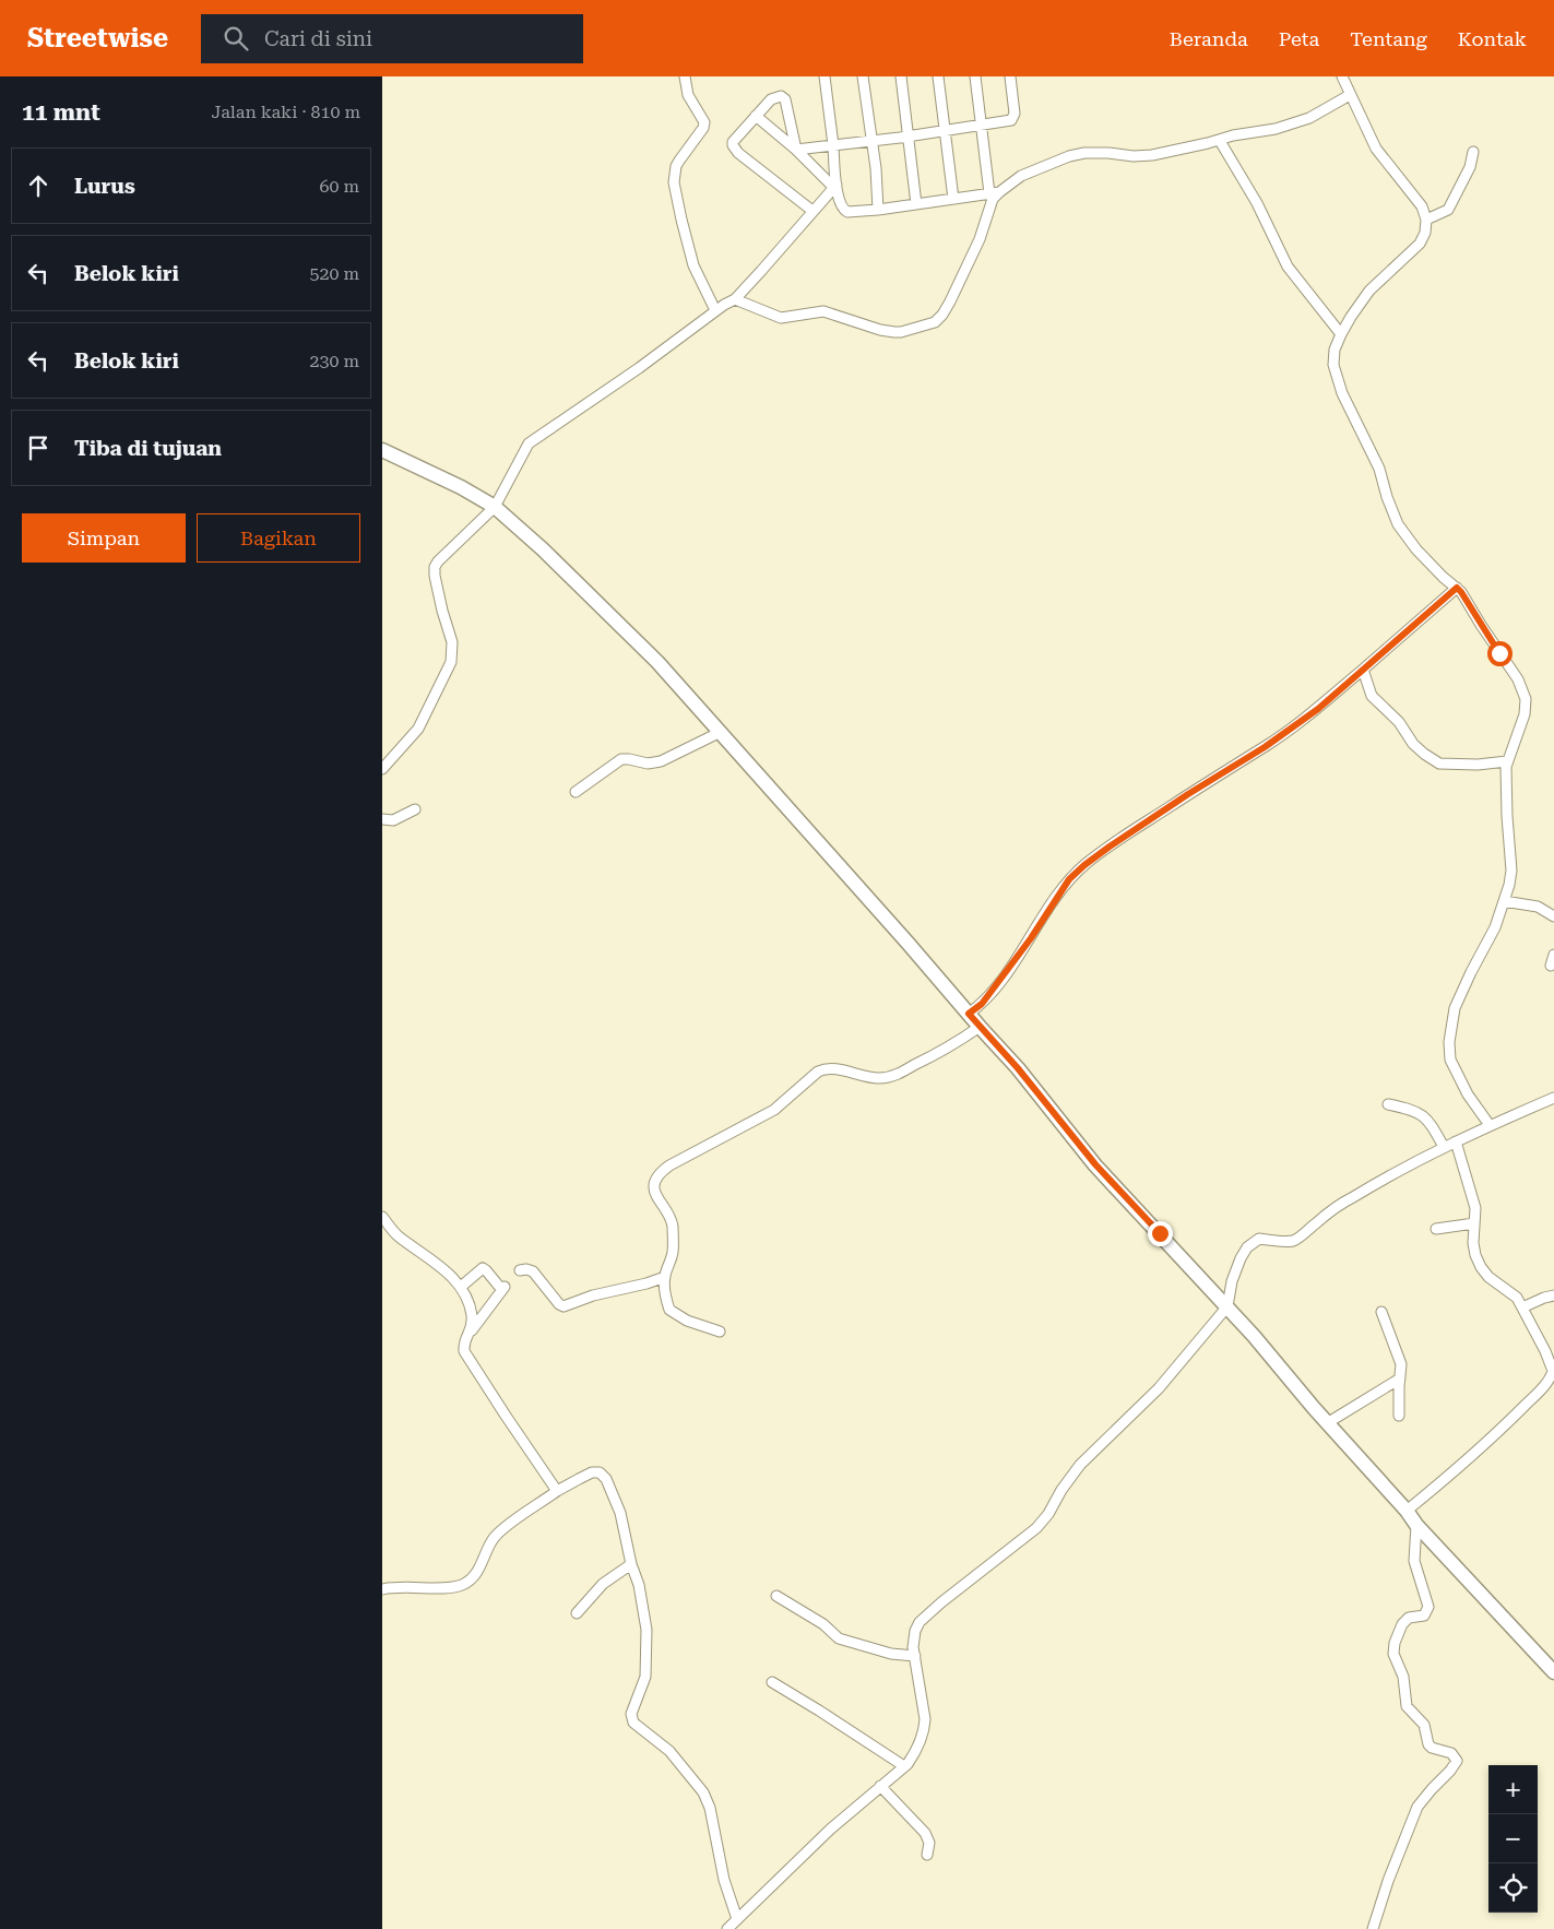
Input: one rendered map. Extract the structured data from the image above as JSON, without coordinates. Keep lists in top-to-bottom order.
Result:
{
  "page": {
    "header": "Streetwise",
    "search": "Cari di sini",
    "nav": [
      "Beranda",
      "Peta",
      "Tentang",
      "Kontak"
    ],
    "heading": ["11 mnt", "Jalan kaki · 810 m"],
    "list": [
      ["Lurus", "60 m"],
      ["Belok kiri", "520 m"],
      ["Belok kiri", "230 m"],
      "Tiba di tujuan"
    ],
    "buttons": ["Simpan", "Bagikan"],
    "map_buttons": ["+", "−"]
  }
}
